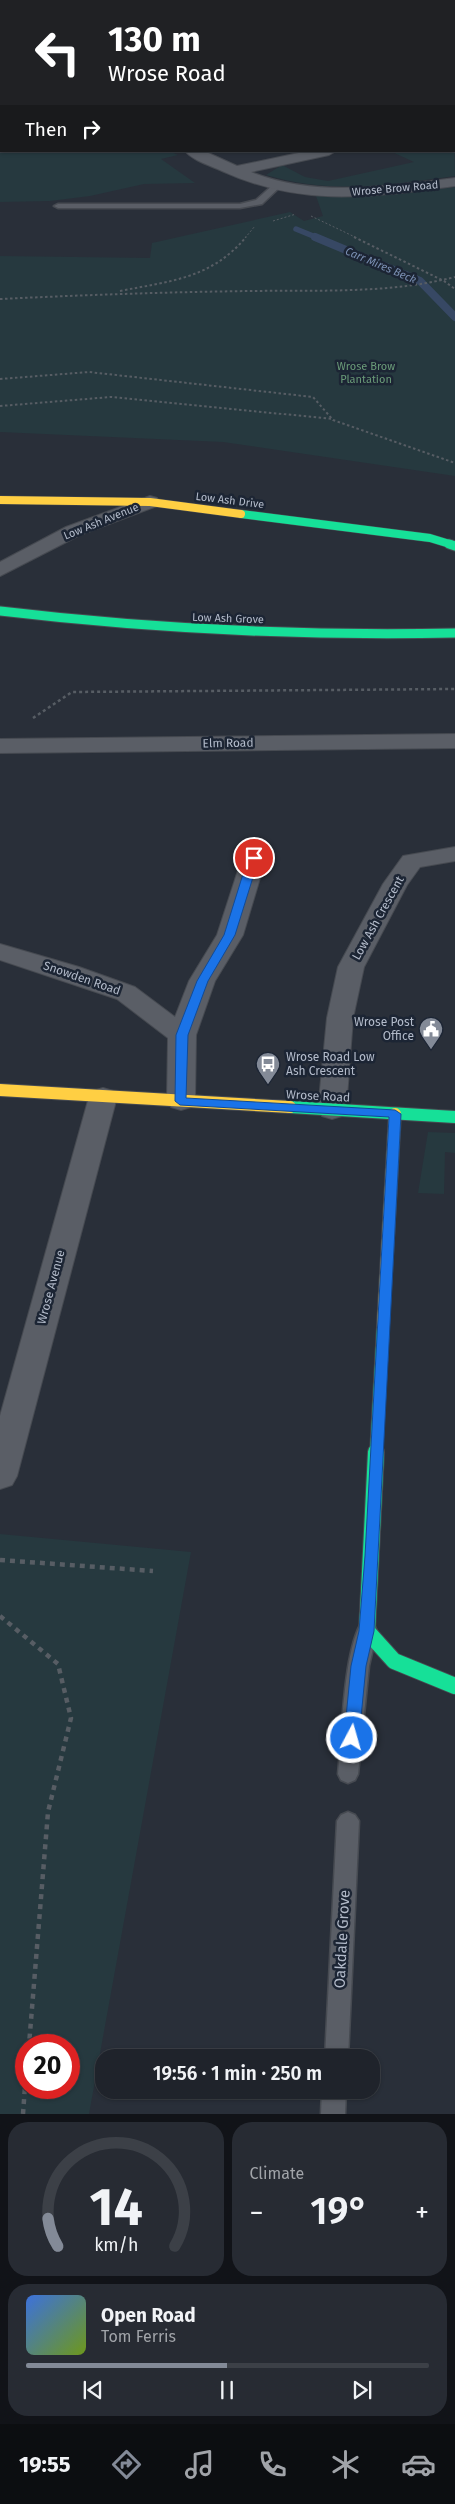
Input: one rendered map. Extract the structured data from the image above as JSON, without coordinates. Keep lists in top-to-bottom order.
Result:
{
  "streets": {
    "street": [
      "Wrose Brow Road",
      "Low Ash Drive",
      "Low Ash Avenue",
      "Low Ash Grove",
      "Elm Road",
      "Low Ash Crescent",
      "Snowden Road",
      "Wrose Road",
      "Wrose Avenue"
    ],
    "lane": ["Oakdale Grove"]
  },
  "crossings": [
    ["Low Ash Drive", "Low Ash Avenue"],
    ["Low Ash Crescent", "Wrose Road"],
    ["Wrose Road", "Wrose Avenue"]
  ],
  "water": ["Carr Mires Beck"],
  "parks": ["Wrose Brow Plantation"],
  "places": {
    "public building": ["Wrose Post Office"],
    "bus stop": ["Wrose Road Low Ash Crescent"]
  },
  "page": {
    "turn": ["130 m", "Wrose Road"],
    "then": "Then",
    "limit": "20",
    "trip": "19:56 · 1 min · 250 m",
    "tile": "Climate",
    "heat": ["−", "19°", "+"],
    "song": ["Open Road", "Tom Ferris"],
    "tabs": "19:55",
    "gauge": ["14", "km/h"]
  }
}
